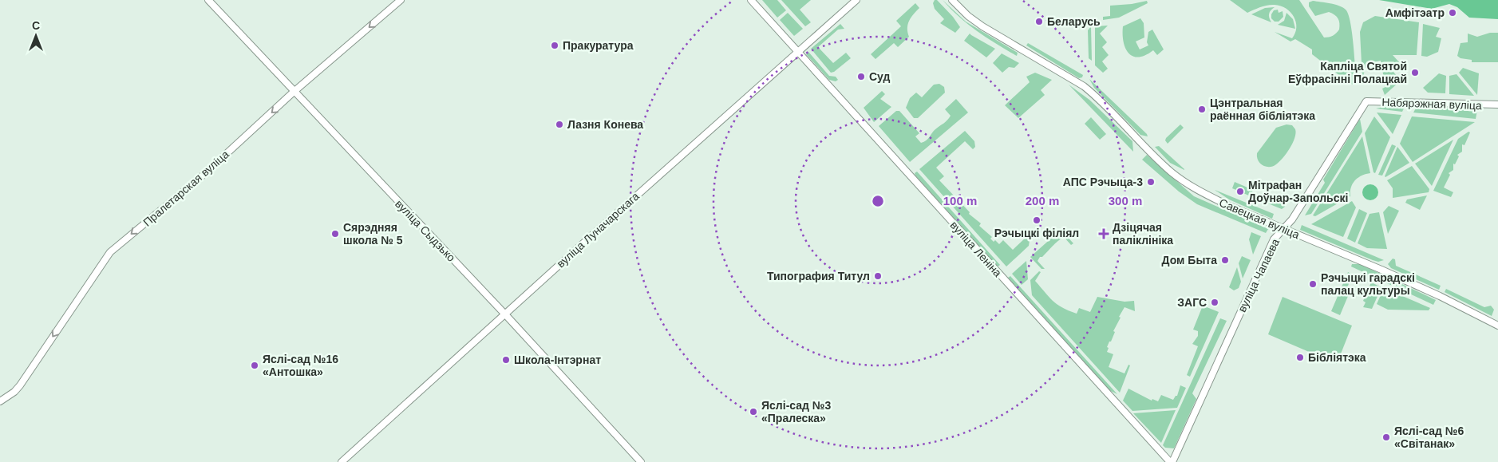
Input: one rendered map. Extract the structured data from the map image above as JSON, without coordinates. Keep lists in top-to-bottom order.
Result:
{
  "streets": {
    "street": [
      "Набярэжная вуліца",
      "Пралетарская вуліца",
      "Савецкая вуліца",
      "вуліца Луначарскага",
      "вуліца Сыдзько",
      "вуліца Леніна",
      "вуліца Чапаева"
    ]
  },
  "crossings": [
    ["Набярэжная вуліца", "вуліца Чапаева"],
    ["Пралетарская вуліца", "вуліца Сыдзько"],
    ["Савецкая вуліца", "вуліца Чапаева"],
    ["вуліца Луначарскага", "вуліца Сыдзько"],
    ["вуліца Луначарскага", "вуліца Леніна"],
    ["вуліца Леніна", "вуліца Чапаева"]
  ],
  "one_way": ["Пралетарская вуліца"],
  "places": {
    "other": [
      "Амфітэатр",
      "Беларусь",
      "Пракуратура",
      "Капліца Святой Еўфрасінні Полацкай",
      "Суд",
      "Цэнтральная раённая бібліятэка",
      "Лазня Конева",
      "АПС Рэчыца-3",
      "Мітрафан Доўнар-Запольскі",
      "Рэчыцкі філіял",
      "Сярэдняя школа № 5",
      "Дом Быта",
      "Типография Титул",
      "Рэчыцкі гарадскі палац культуры",
      "ЗАГС",
      "Бібліятэка",
      "Школа-Інтэрнат",
      "Яслі-сад №16 «Антошка»",
      "Яслі-сад №3 «Пралеска»",
      "Яслі-сад №6 «Світанак»"
    ],
    "health": ["Дзіцячая паліклініка"]
  },
  "north": "top",
  "rings": ["100 m", "200 m", "300 m"]
}
